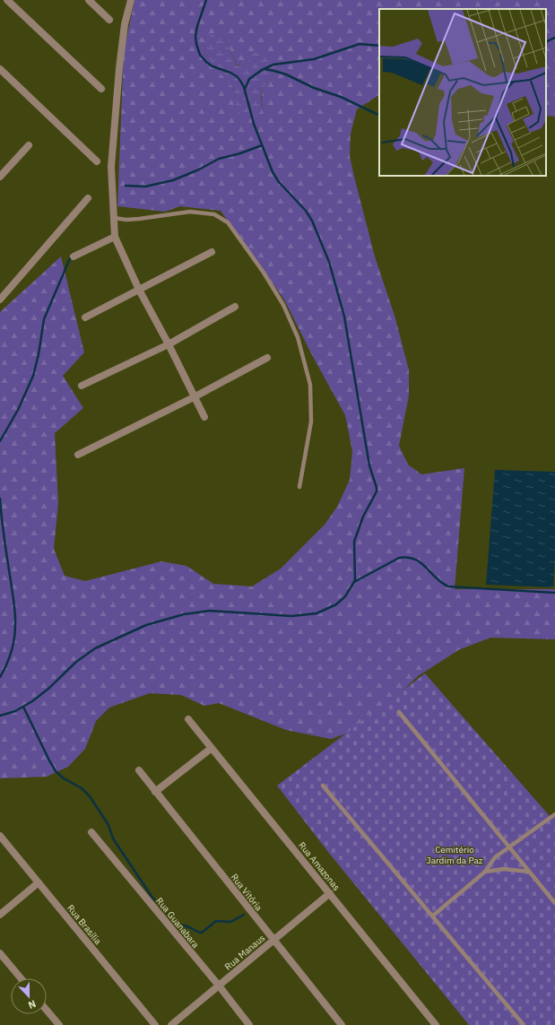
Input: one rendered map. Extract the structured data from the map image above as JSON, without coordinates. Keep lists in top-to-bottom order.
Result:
{
  "streets": {
    "street": [
      "Rua Amazonas",
      "Rua Vitória",
      "Rua Guanabara",
      "Rua Brasília",
      "Rua Manaus"
    ]
  },
  "crossings": [
    ["Rua Amazonas", "Rua Manaus"],
    ["Rua Vitória", "Rua Manaus"],
    ["Rua Guanabara", "Rua Manaus"]
  ],
  "parks": ["Cemitério Jardim da Paz"],
  "north": "bottom"
}
